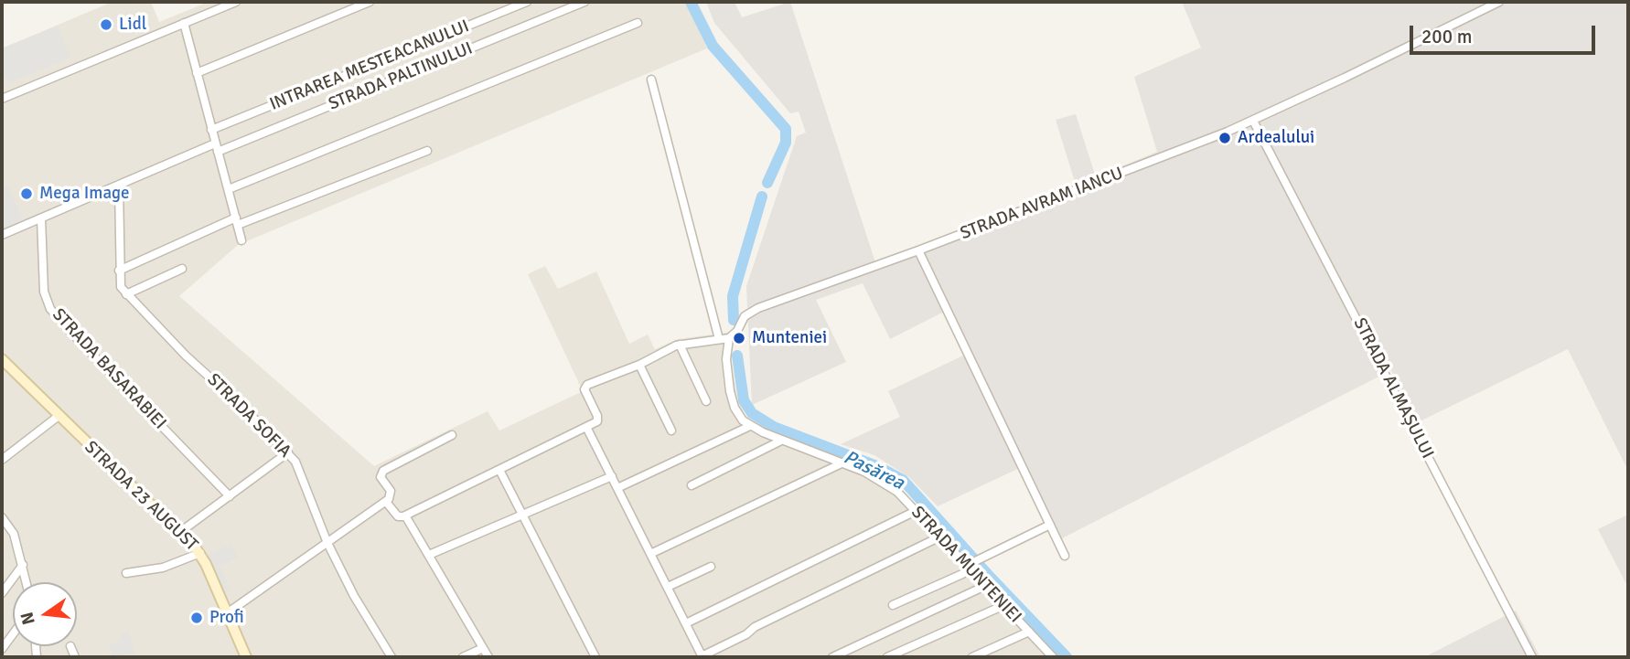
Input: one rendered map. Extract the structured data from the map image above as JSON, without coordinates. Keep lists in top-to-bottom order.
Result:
{
  "streets": {
    "main road": ["STRADA 23 AUGUST"],
    "street": [
      "INTRAREA MESTEACANULUI",
      "STRADA PALTINULUI",
      "STRADA AVRAM IANCU",
      "STRADA BASARABIEI",
      "STRADA ALMAȘULUI",
      "STRADA SOFIA",
      "STRADA MUNTENIEI"
    ]
  },
  "crossings": [
    ["STRADA PALTINULUI", "STRADA BASARABIEI"],
    ["STRADA PALTINULUI", "STRADA SOFIA"],
    ["STRADA AVRAM IANCU", "STRADA ALMAȘULUI"]
  ],
  "water": ["Pasărea"],
  "places": [
    "Lidl",
    "Ardealului",
    "Mega Image",
    "Munteniei",
    "Profi"
  ],
  "scale_bar": "200 m",
  "north": "left"
}
